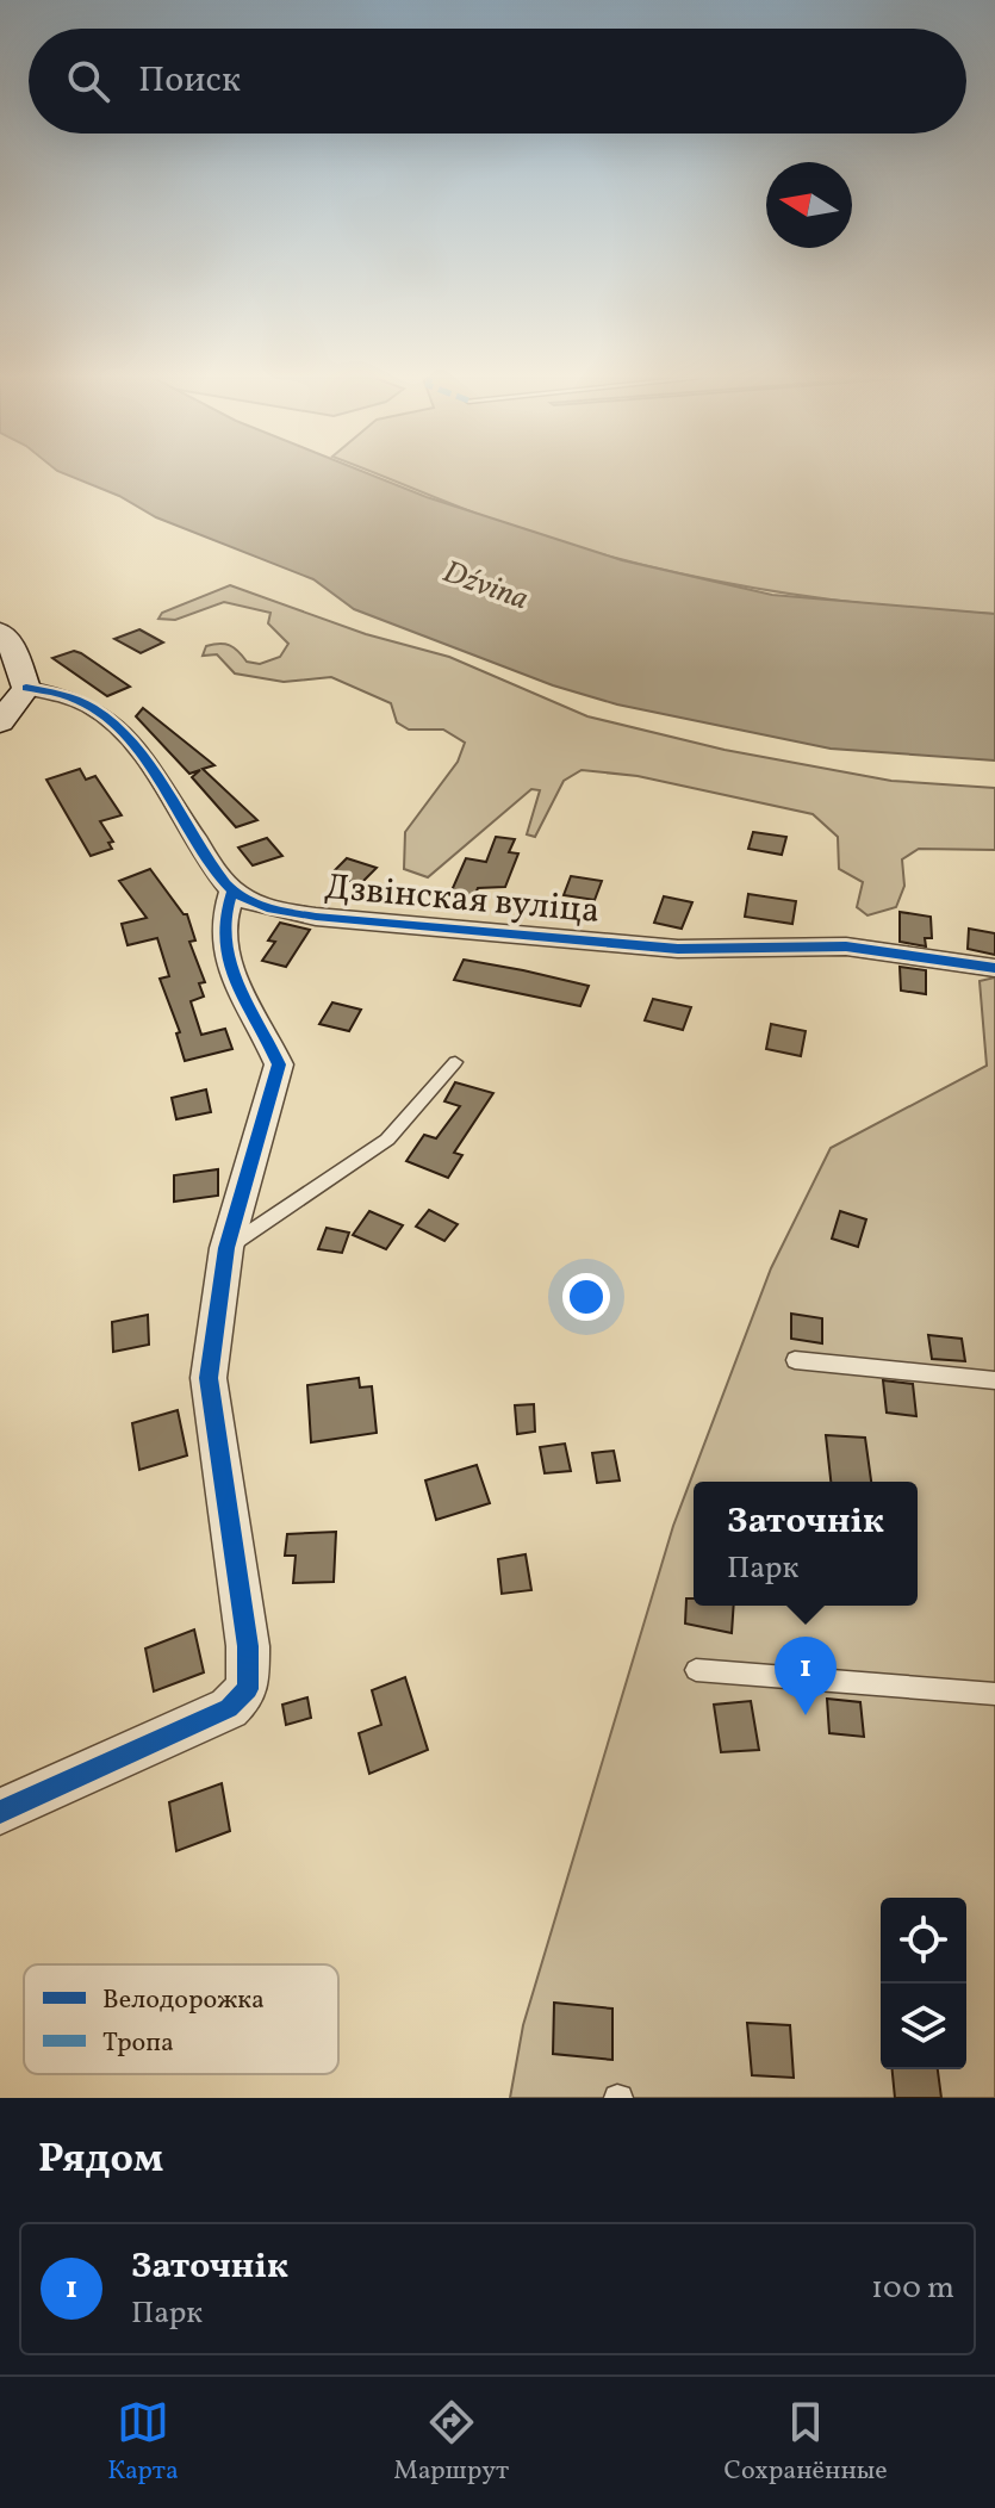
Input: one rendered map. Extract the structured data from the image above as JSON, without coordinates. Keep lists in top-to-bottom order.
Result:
{
  "streets": {
    "street": ["Дзвінская вуліца"]
  },
  "water": ["Dźvina"],
  "legend": ["Велодорожка", "Тропа"],
  "north": "left",
  "page": {
    "search": "Поиск",
    "popup": ["Заточнік", "Парк"],
    "pins": "1",
    "heading": "Рядом",
    "list": [
      {
        "mark": "1",
        "name": "Заточнік",
        "note": "Парк",
        "value": "100 m"
      }
    ],
    "nav": ["Карта", "Маршрут", "Сохранённые"]
  }
}
